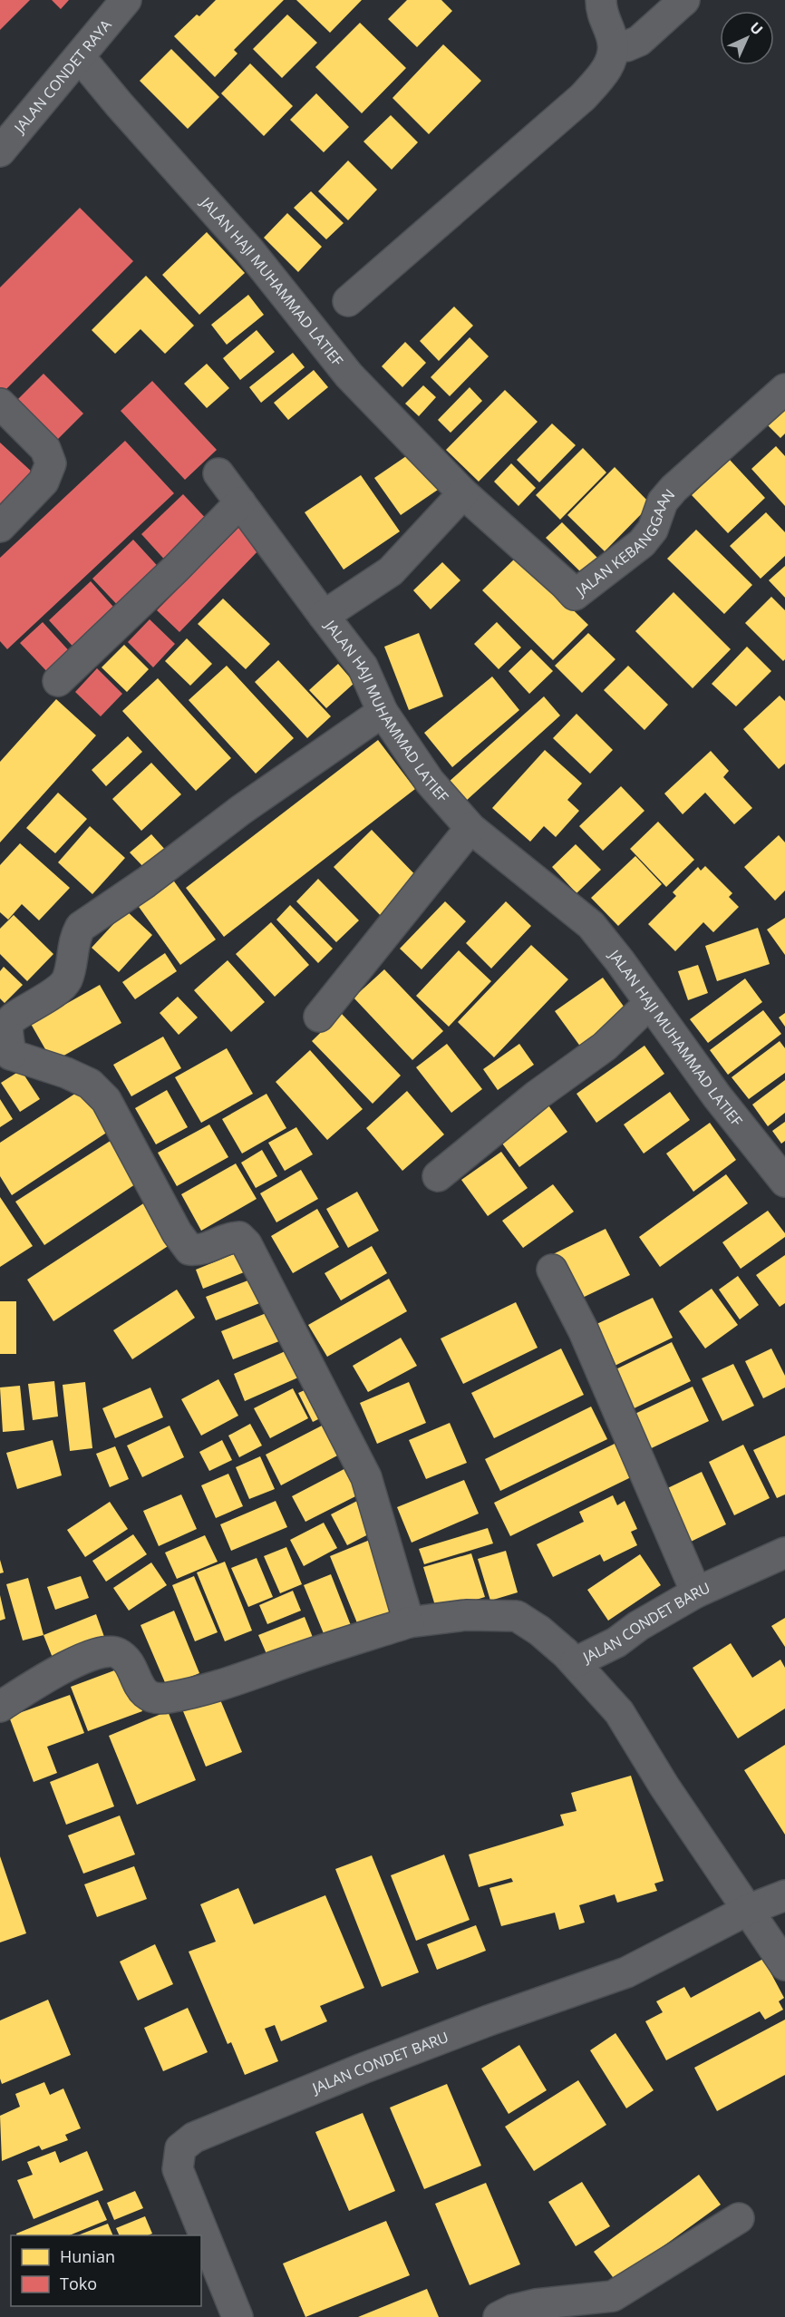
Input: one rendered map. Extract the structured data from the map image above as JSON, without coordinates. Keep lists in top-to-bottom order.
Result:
{
  "streets": {
    "street": [
      "JALAN CONDET RAYA",
      "JALAN HAJI MUHAMMAD LATIEF",
      "JALAN KEBANGGAAN",
      "JALAN CONDET BARU"
    ]
  },
  "crossings": [
    ["JALAN CONDET RAYA", "JALAN HAJI MUHAMMAD LATIEF"],
    ["JALAN HAJI MUHAMMAD LATIEF", "JALAN KEBANGGAAN"]
  ],
  "legend": ["Hunian", "Toko"],
  "north": "top right"
}
